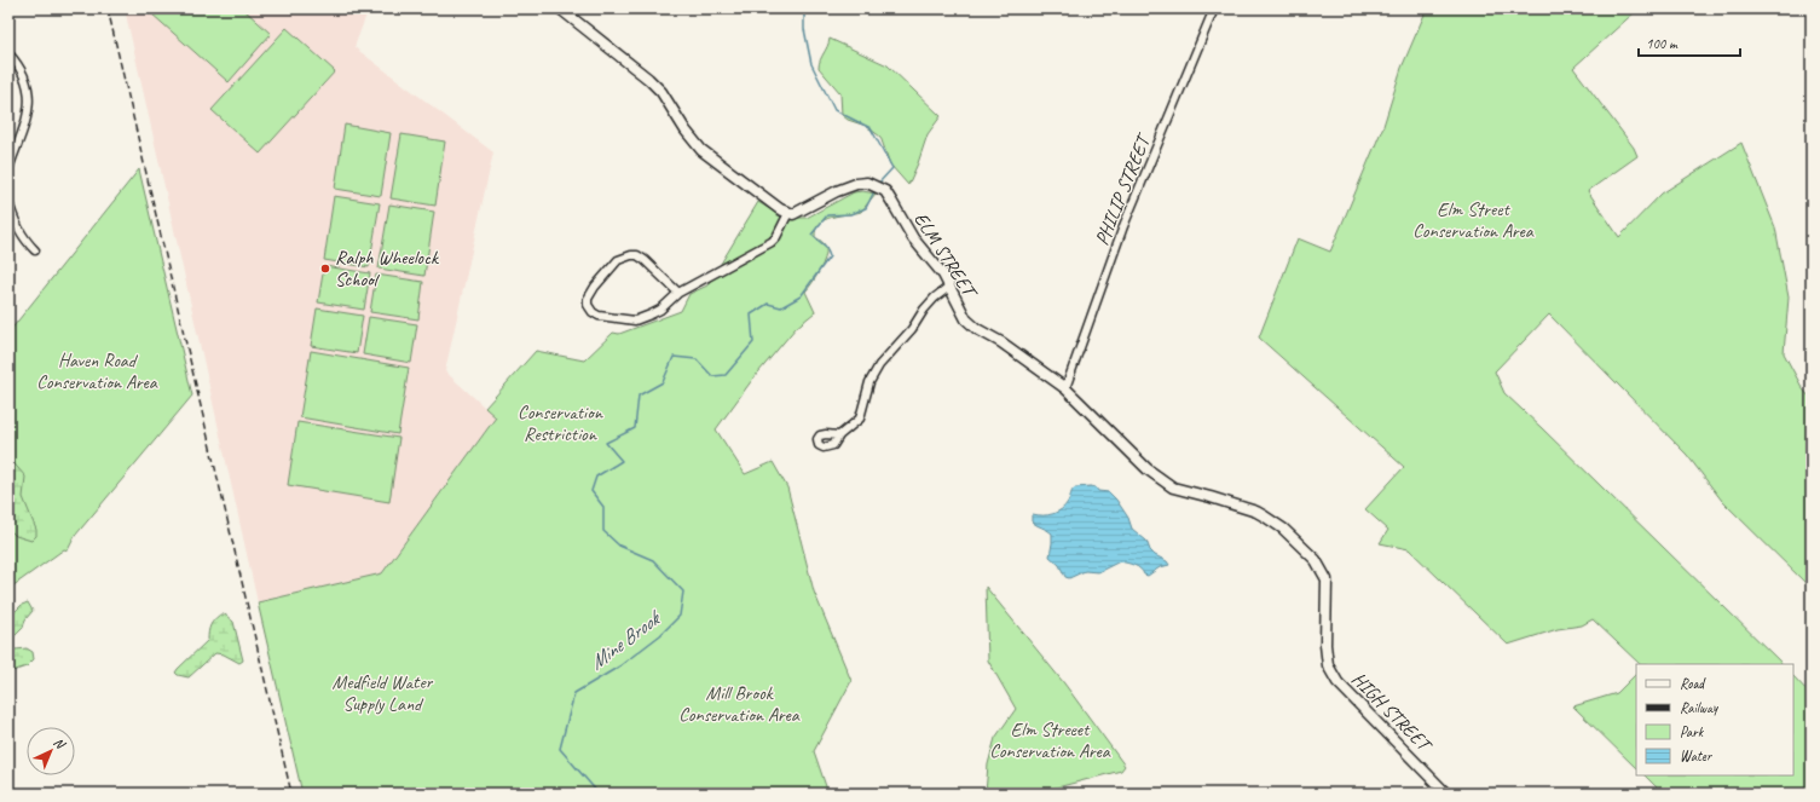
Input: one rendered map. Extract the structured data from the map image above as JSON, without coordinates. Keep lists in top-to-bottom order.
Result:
{
  "streets": {
    "street": ["PHILIP STREET", "ELM STREET", "HIGH STREET"]
  },
  "crossings": [
    ["PHILIP STREET", "ELM STREET"],
    ["ELM STREET", "HIGH STREET"]
  ],
  "water": ["Mine Brook"],
  "parks": [
    "Elm Street Conservation Area",
    "Haven Road Conservation Area",
    "Conservation Restriction",
    "Medfield Water Supply Land",
    "Mill Brook Conservation Area",
    "Elm Streeet Conservation Area"
  ],
  "places": ["Ralph Wheelock School"],
  "legend": [
    "Road",
    "Railway",
    "Park",
    "Water"
  ],
  "scale_bar": "100 m",
  "north": "top right"
}
